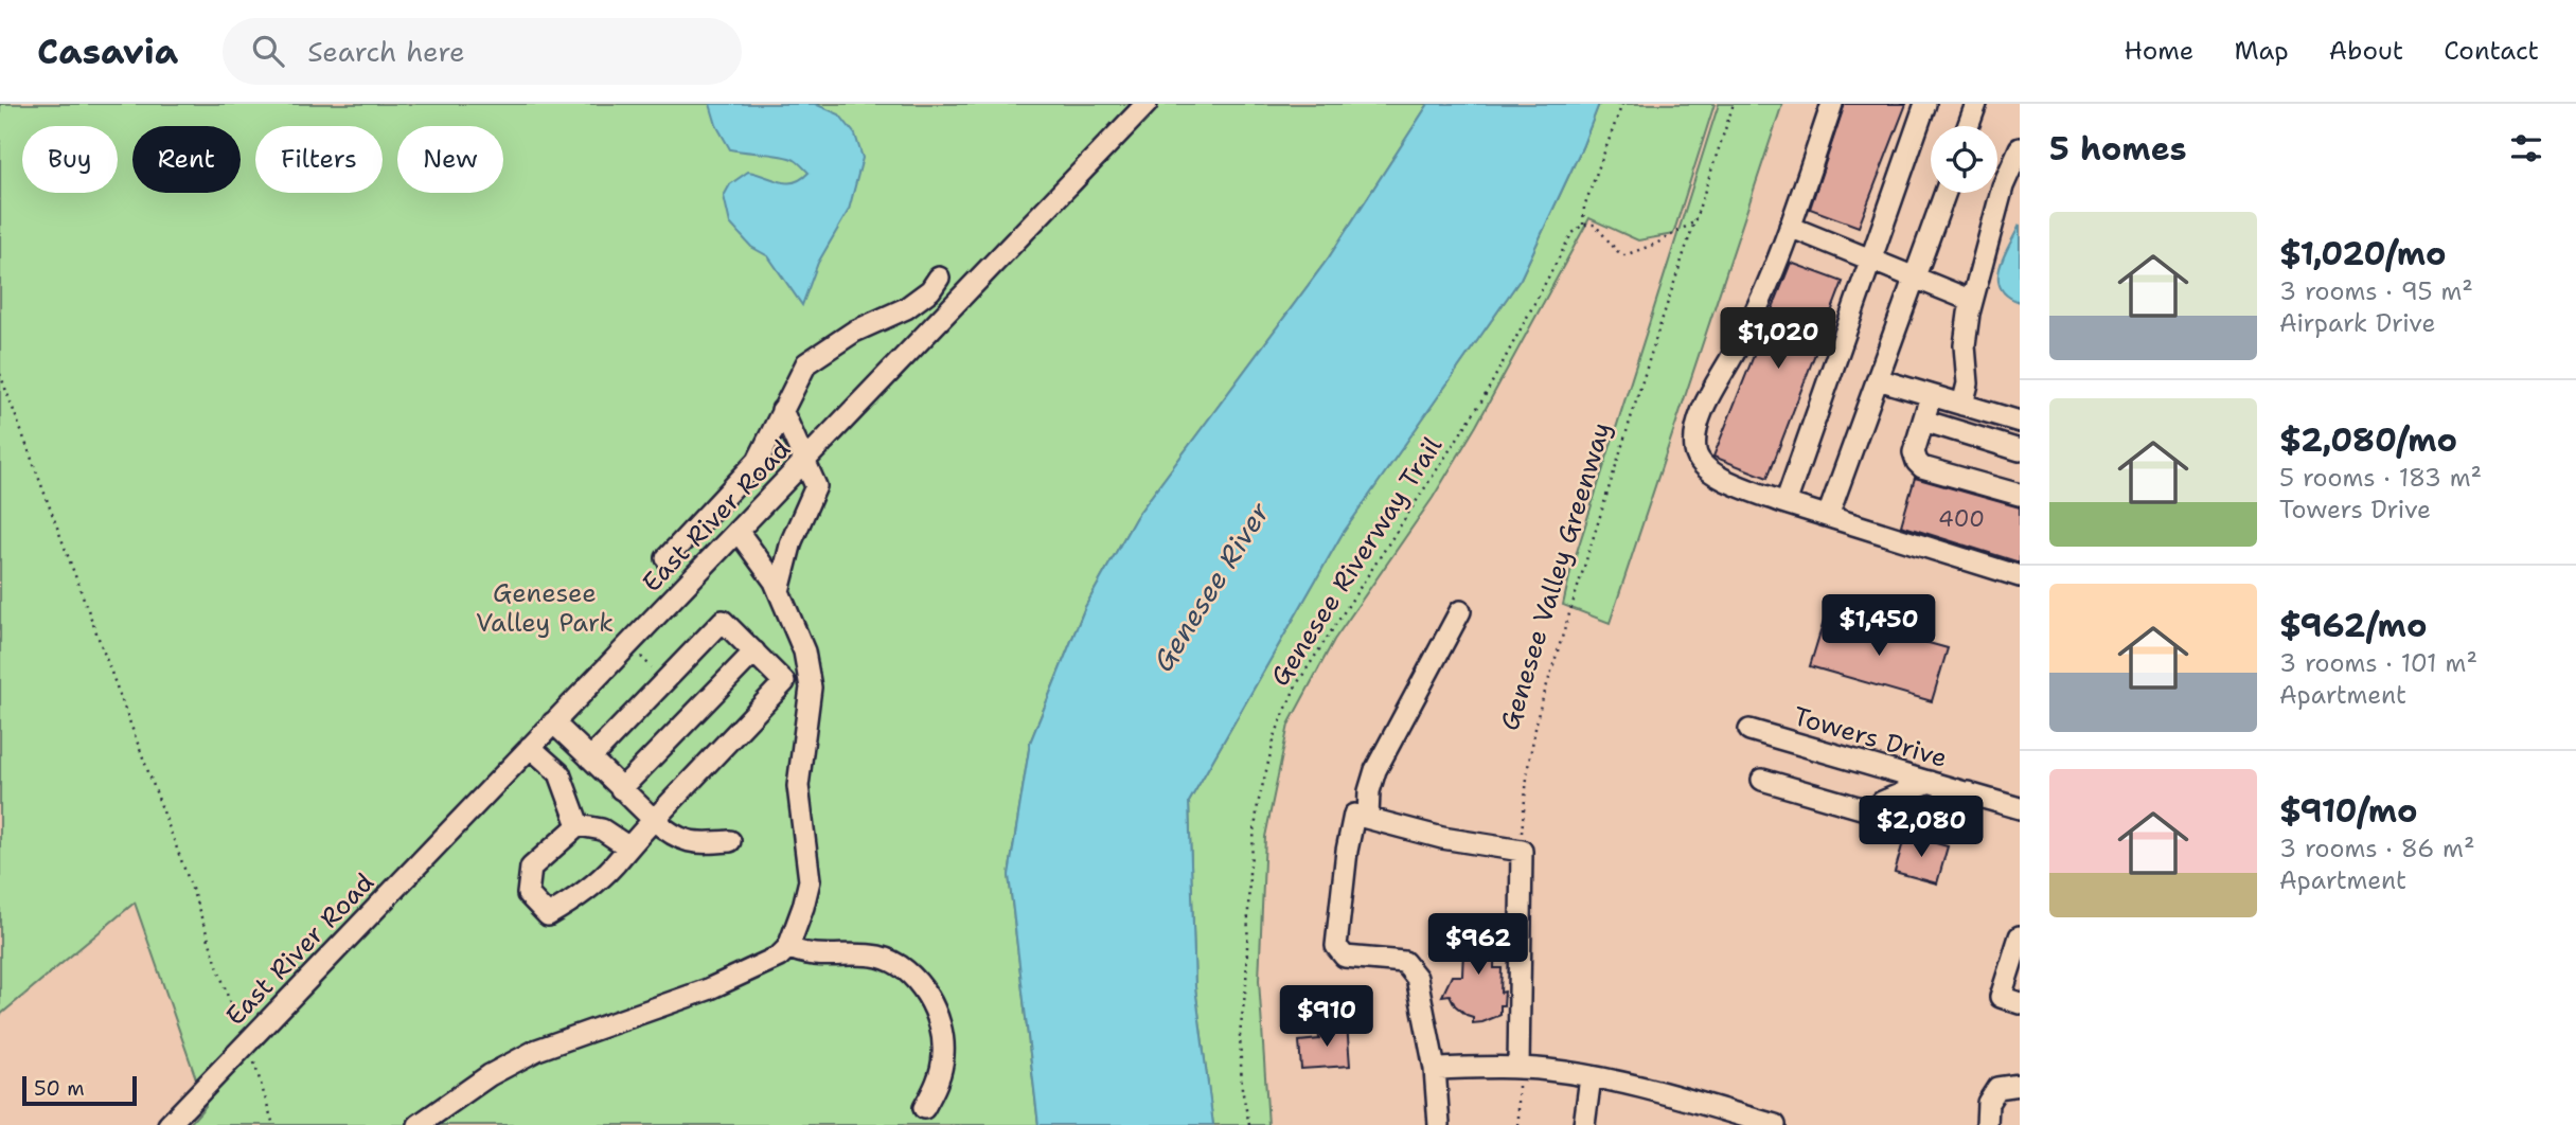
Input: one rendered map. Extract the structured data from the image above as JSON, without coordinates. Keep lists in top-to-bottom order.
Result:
{
  "streets": {
    "street": ["East River Road", "Towers Drive"],
    "path": ["Genesee Riverway Trail", "Genesee Valley Greenway"]
  },
  "water": ["Genesee River"],
  "parks": ["Genesee Valley Park"],
  "house_numbers": ["400"],
  "scale_bar": "50 m",
  "page": {
    "header": "Casavia",
    "search": "Search here",
    "nav": [
      "Home",
      "Map",
      "About",
      "Contact"
    ],
    "heading": "5 homes",
    "chip": [
      "Buy",
      "Rent",
      "Filters",
      "New"
    ],
    "list": [
      {
        "name": "$1,020/mo",
        "note": "3 rooms · 95 m² · Airpark Drive"
      },
      {
        "name": "$2,080/mo",
        "note": "5 rooms · 183 m² · Towers Drive"
      },
      {
        "name": "$962/mo",
        "note": "3 rooms · 101 m² · Apartment"
      },
      {
        "name": "$910/mo",
        "note": "3 rooms · 86 m² · Apartment"
      }
    ],
    "price": [
      "$1,020",
      "$1,450",
      "$2,080",
      "$962",
      "$910"
    ],
    "scale": "50 m"
  }
}
